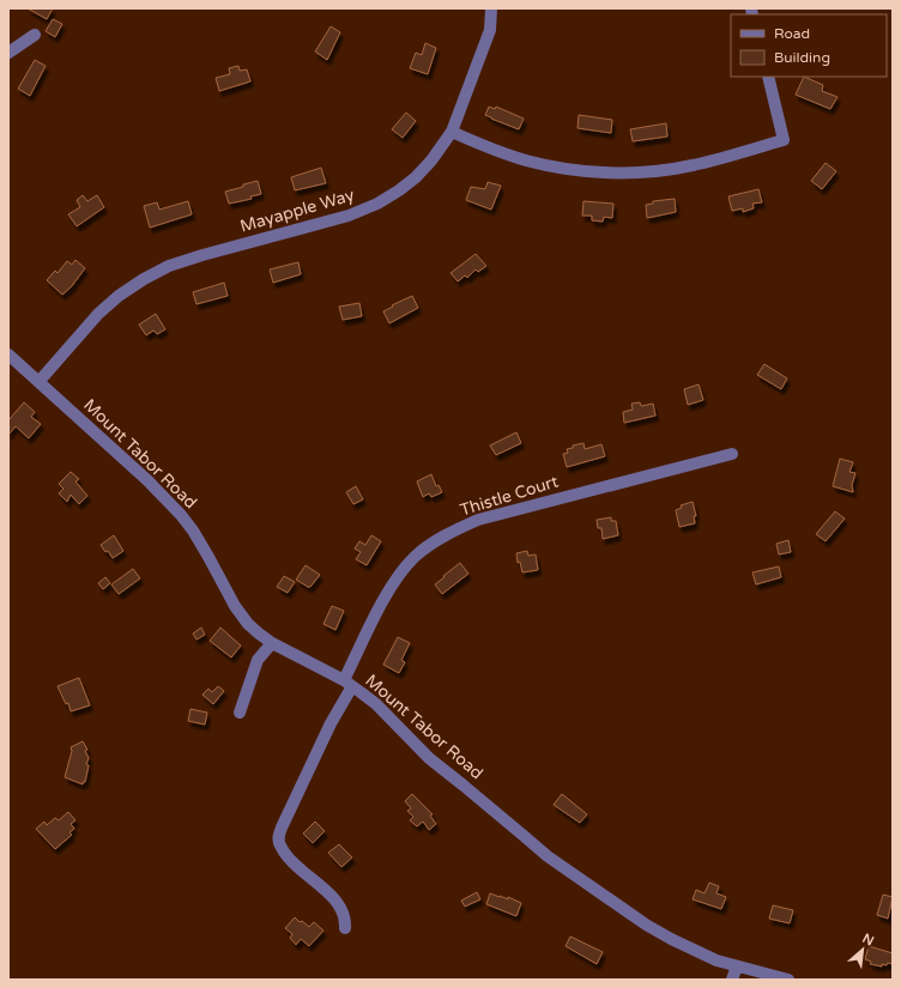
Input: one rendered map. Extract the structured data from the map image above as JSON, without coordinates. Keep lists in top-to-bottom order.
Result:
{
  "streets": {
    "street": ["Mayapple Way", "Mount Tabor Road", "Thistle Court"]
  },
  "crossings": [
    ["Mayapple Way", "Mount Tabor Road"],
    ["Mount Tabor Road", "Thistle Court"]
  ],
  "legend": ["Road", "Building"],
  "north": "top right"
}
